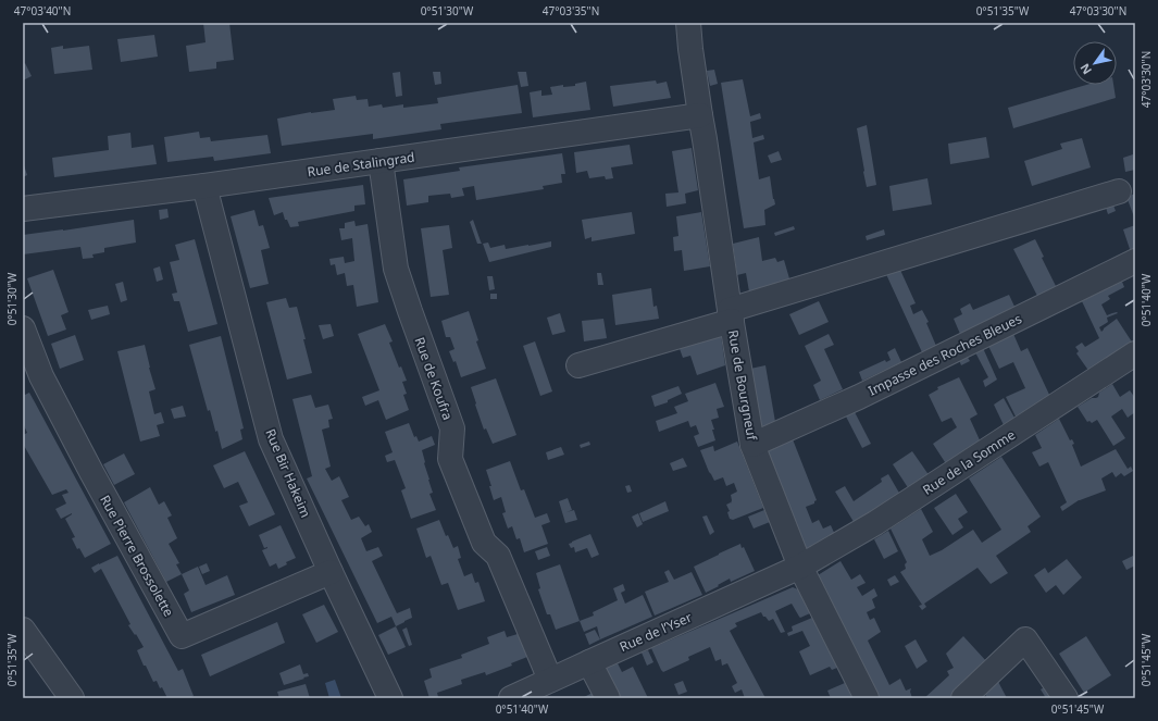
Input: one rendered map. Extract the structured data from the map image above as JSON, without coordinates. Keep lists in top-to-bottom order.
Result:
{
  "streets": {
    "street": [
      "Rue de Stalingrad",
      "Impasse des Roches Bleues",
      "Rue de Koufra",
      "Rue de Bourgneuf",
      "Rue de la Somme",
      "Rue Bir Hakeim",
      "Rue Pierre Brossolette",
      "Rue de l’Yser"
    ]
  },
  "crossings": [
    ["Rue de Stalingrad", "Rue de Koufra"],
    ["Rue de Stalingrad", "Rue de Bourgneuf"],
    ["Rue de Stalingrad", "Rue Bir Hakeim"],
    ["Impasse des Roches Bleues", "Rue de Bourgneuf"],
    ["Rue de Koufra", "Rue de l’Yser"],
    ["Rue de Bourgneuf", "Rue de la Somme"],
    ["Rue de Bourgneuf", "Rue de l’Yser"],
    ["Rue de la Somme", "Rue de l’Yser"],
    ["Rue Bir Hakeim", "Rue Pierre Brossolette"]
  ],
  "north": "bottom left",
  "coordinates": [
    "47°03'40\"N",
    "0°51'30\"W",
    "47°03'35\"N",
    "0°51'35\"W",
    "47°03'30\"N",
    "0°51'40\"W",
    "0°51'45\"W"
  ]
}
